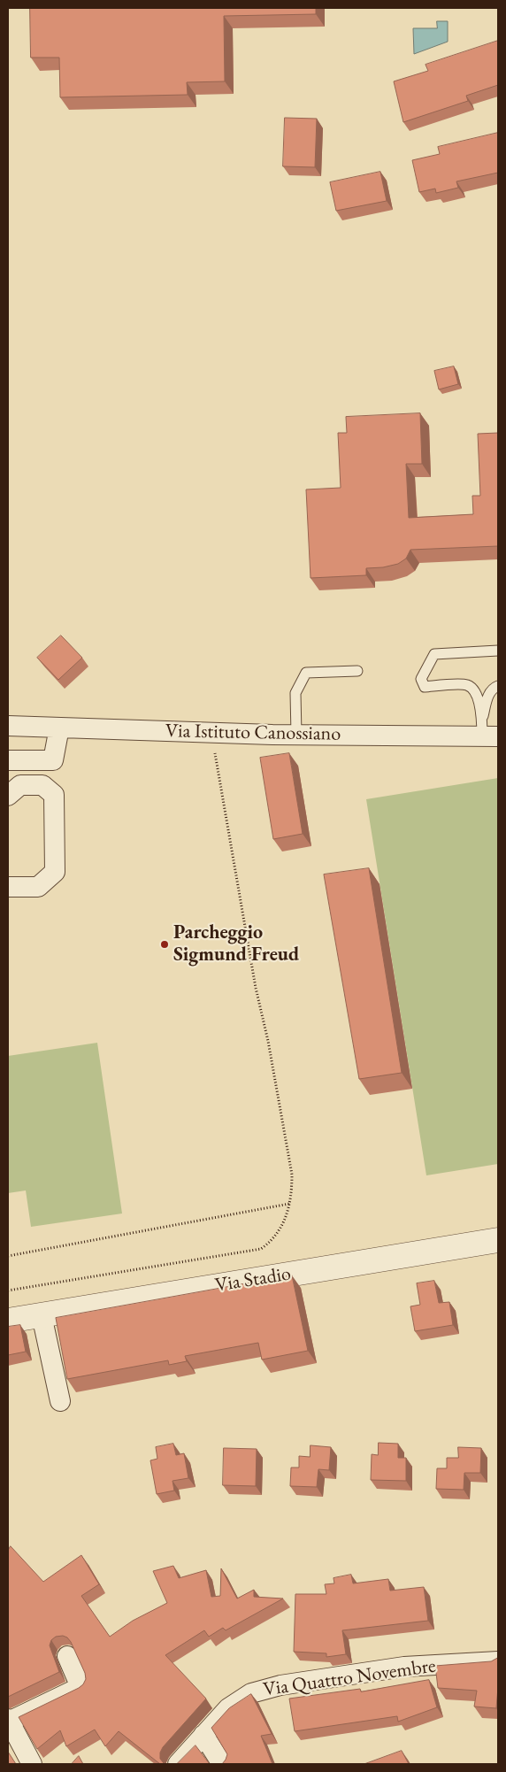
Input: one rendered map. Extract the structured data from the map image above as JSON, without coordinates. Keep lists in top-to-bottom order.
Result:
{
  "streets": {
    "street": ["Via Istituto Canossiano", "Via Stadio", "Via Quattro Novembre"]
  },
  "places": ["Parcheggio Sigmund Freud"]
}
